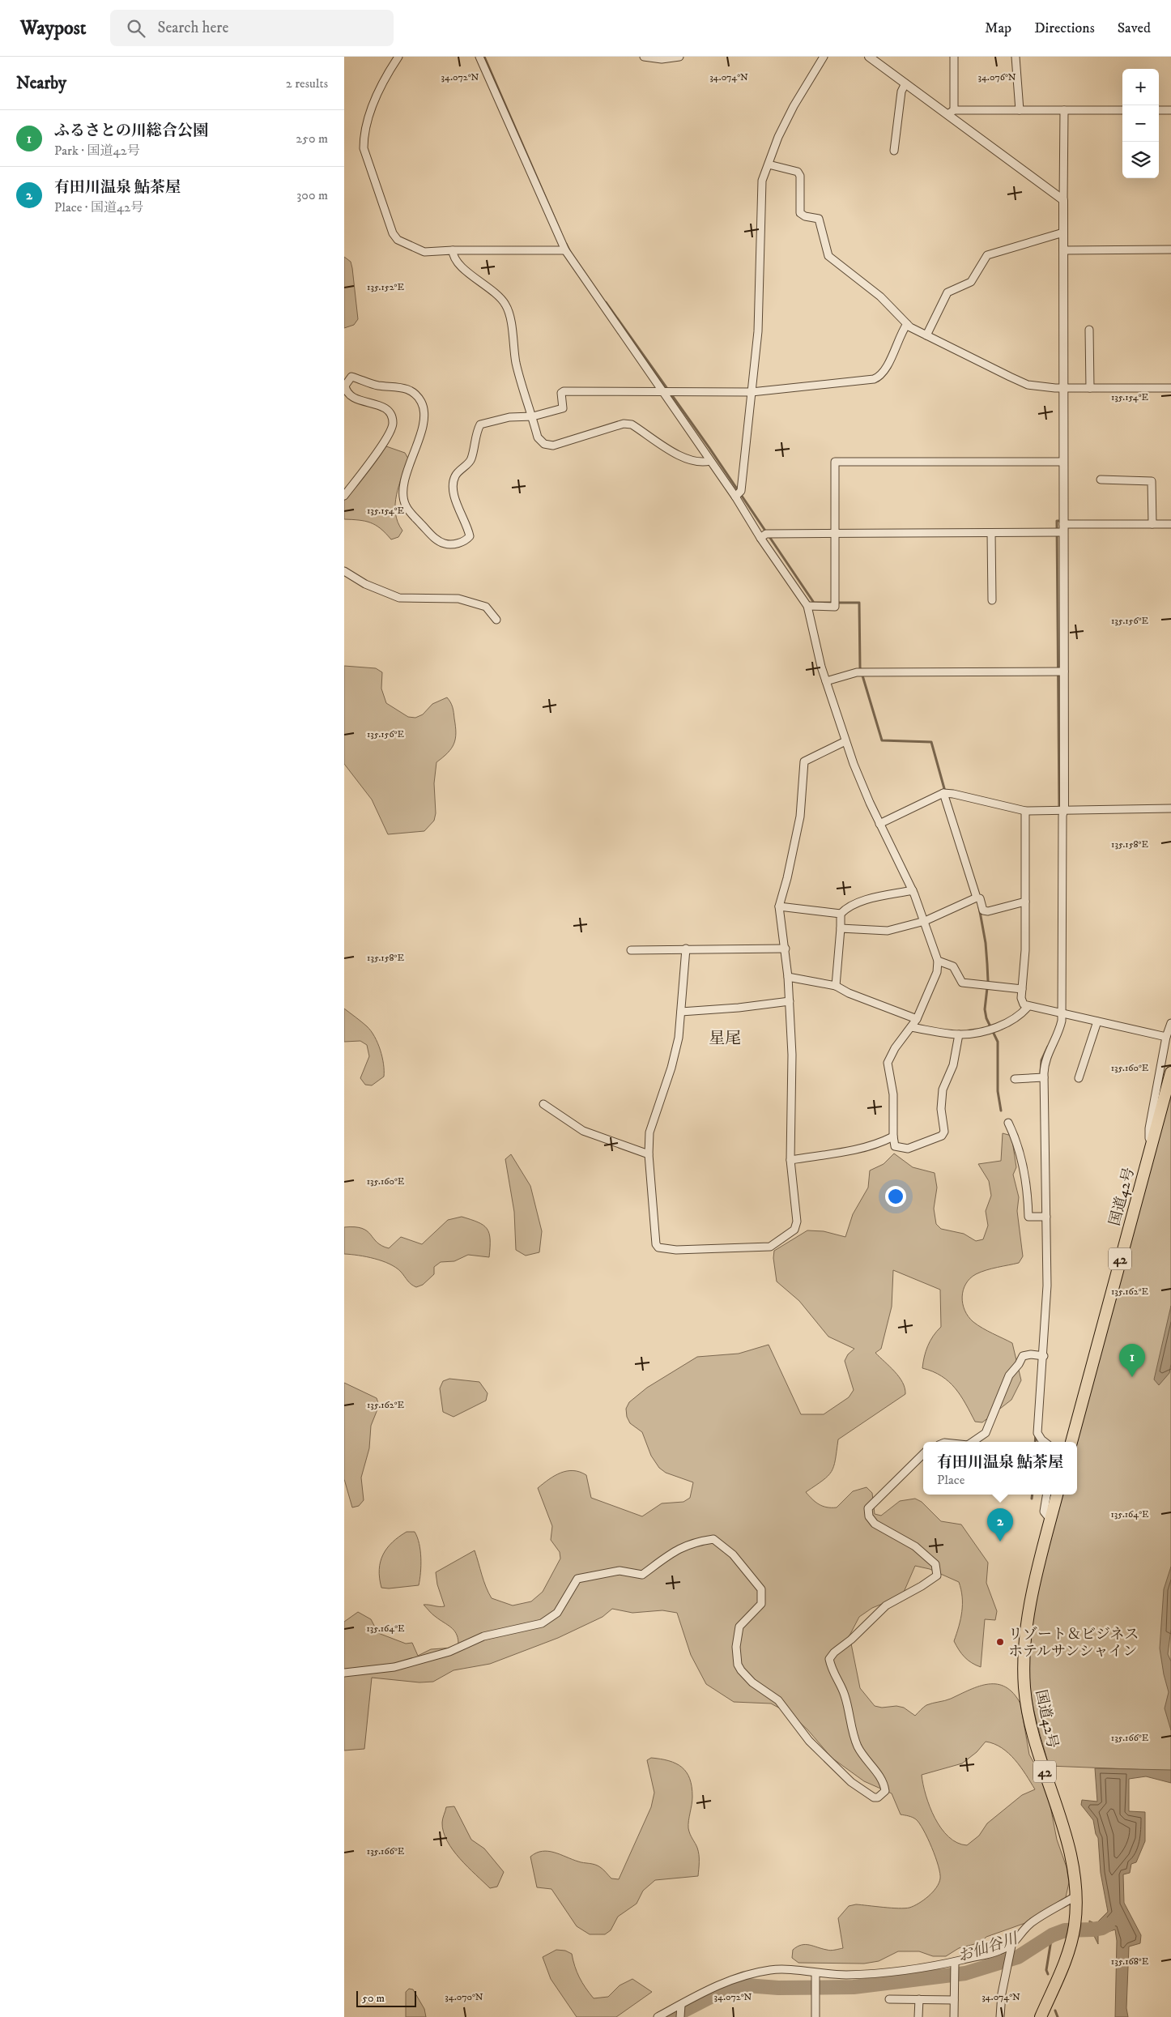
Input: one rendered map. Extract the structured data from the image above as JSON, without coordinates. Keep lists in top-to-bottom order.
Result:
{
  "streets": {
    "highway": ["国道42号", "42"]
  },
  "districts": ["星尾"],
  "water": ["お仙谷川"],
  "places": ["リゾート＆ビジネス ホテルサンシャイン"],
  "scale_bar": "50 m",
  "page": {
    "header": "Waypost",
    "search": "Search here",
    "nav": ["Map", "Directions", "Saved"],
    "heading": ["Nearby", "2 results"],
    "map_buttons": ["+", "−"],
    "list": [
      {
        "mark": "1",
        "name": "ふるさとの川総合公園",
        "note": "Park · 国道42号",
        "value": "250 m"
      },
      {
        "mark": "2",
        "name": "有田川温泉 鮎茶屋",
        "note": "Place · 国道42号",
        "value": "300 m"
      }
    ],
    "pins": ["1", "2"],
    "popup": ["有田川温泉 鮎茶屋", "Place"],
    "scale": "50 m"
  },
  "coordinates": [
    "34.072°N",
    "34.074°N",
    "34.076°N",
    "135.152°E",
    "135.154°E",
    "135.156°E",
    "135.158°E",
    "135.160°E",
    "135.162°E",
    "135.164°E",
    "135.166°E",
    "135.168°E",
    "34.070°N"
  ]
}
